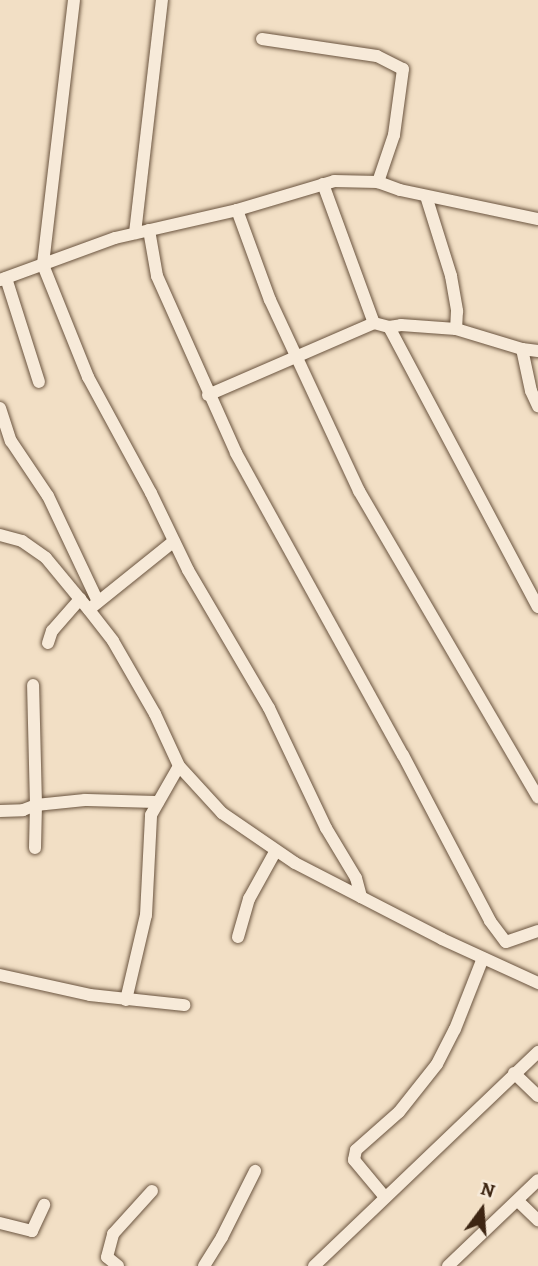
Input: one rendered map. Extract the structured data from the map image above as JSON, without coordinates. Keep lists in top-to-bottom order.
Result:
{
  "north": "top"
}
